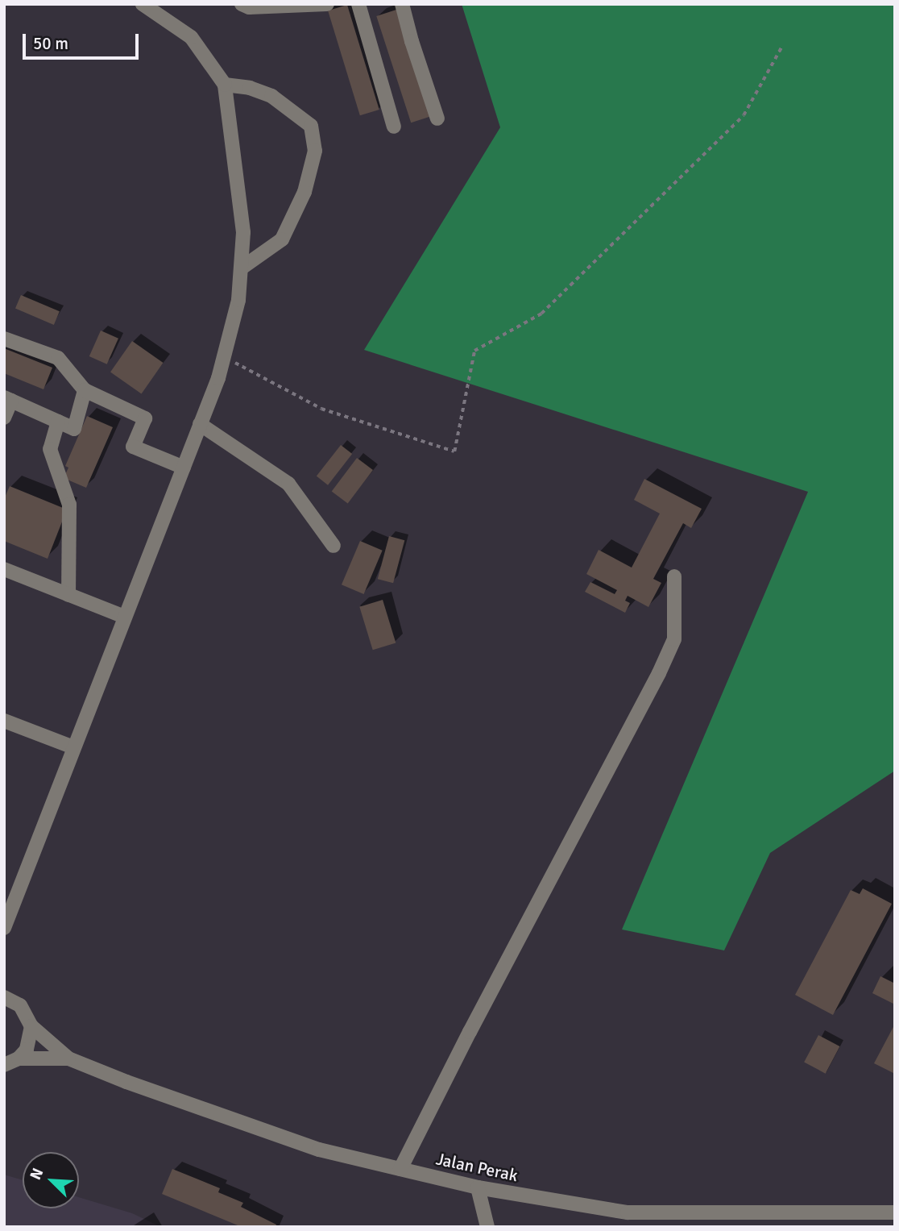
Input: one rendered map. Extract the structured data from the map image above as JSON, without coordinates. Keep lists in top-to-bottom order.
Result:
{
  "streets": {
    "street": ["Jalan Perak"]
  },
  "scale_bar": "50 m",
  "north": "top left"
}
